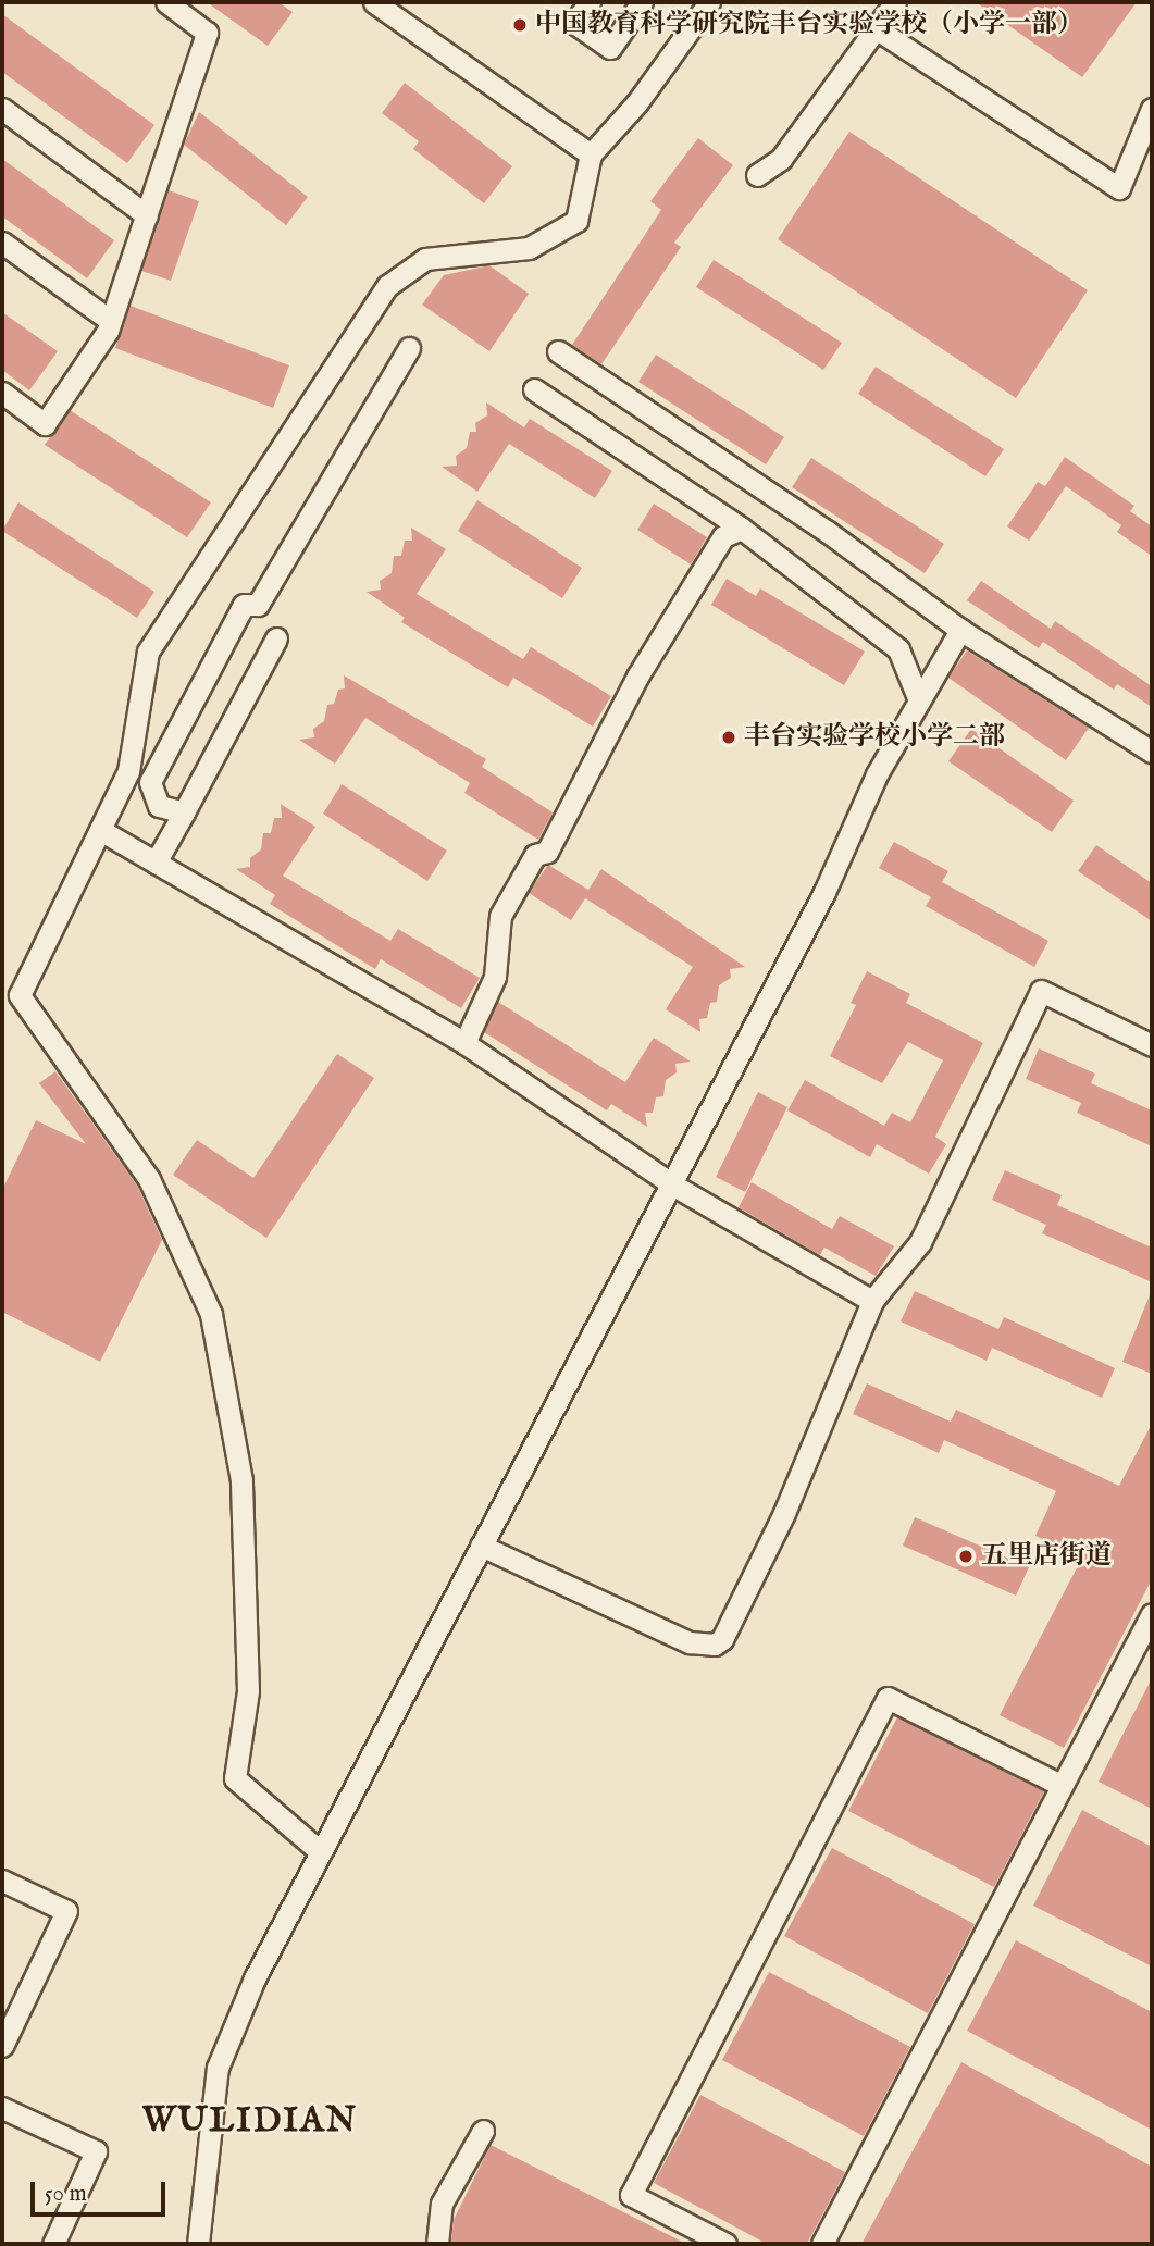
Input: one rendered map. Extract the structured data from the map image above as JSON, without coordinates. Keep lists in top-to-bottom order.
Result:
{
  "districts": ["WULIDIAN"],
  "places": ["中国教育科学研究院丰台实验学校（小学一部）", "丰台实验学校小学二部", "五里店街道"],
  "scale_bar": "50 m"
}
